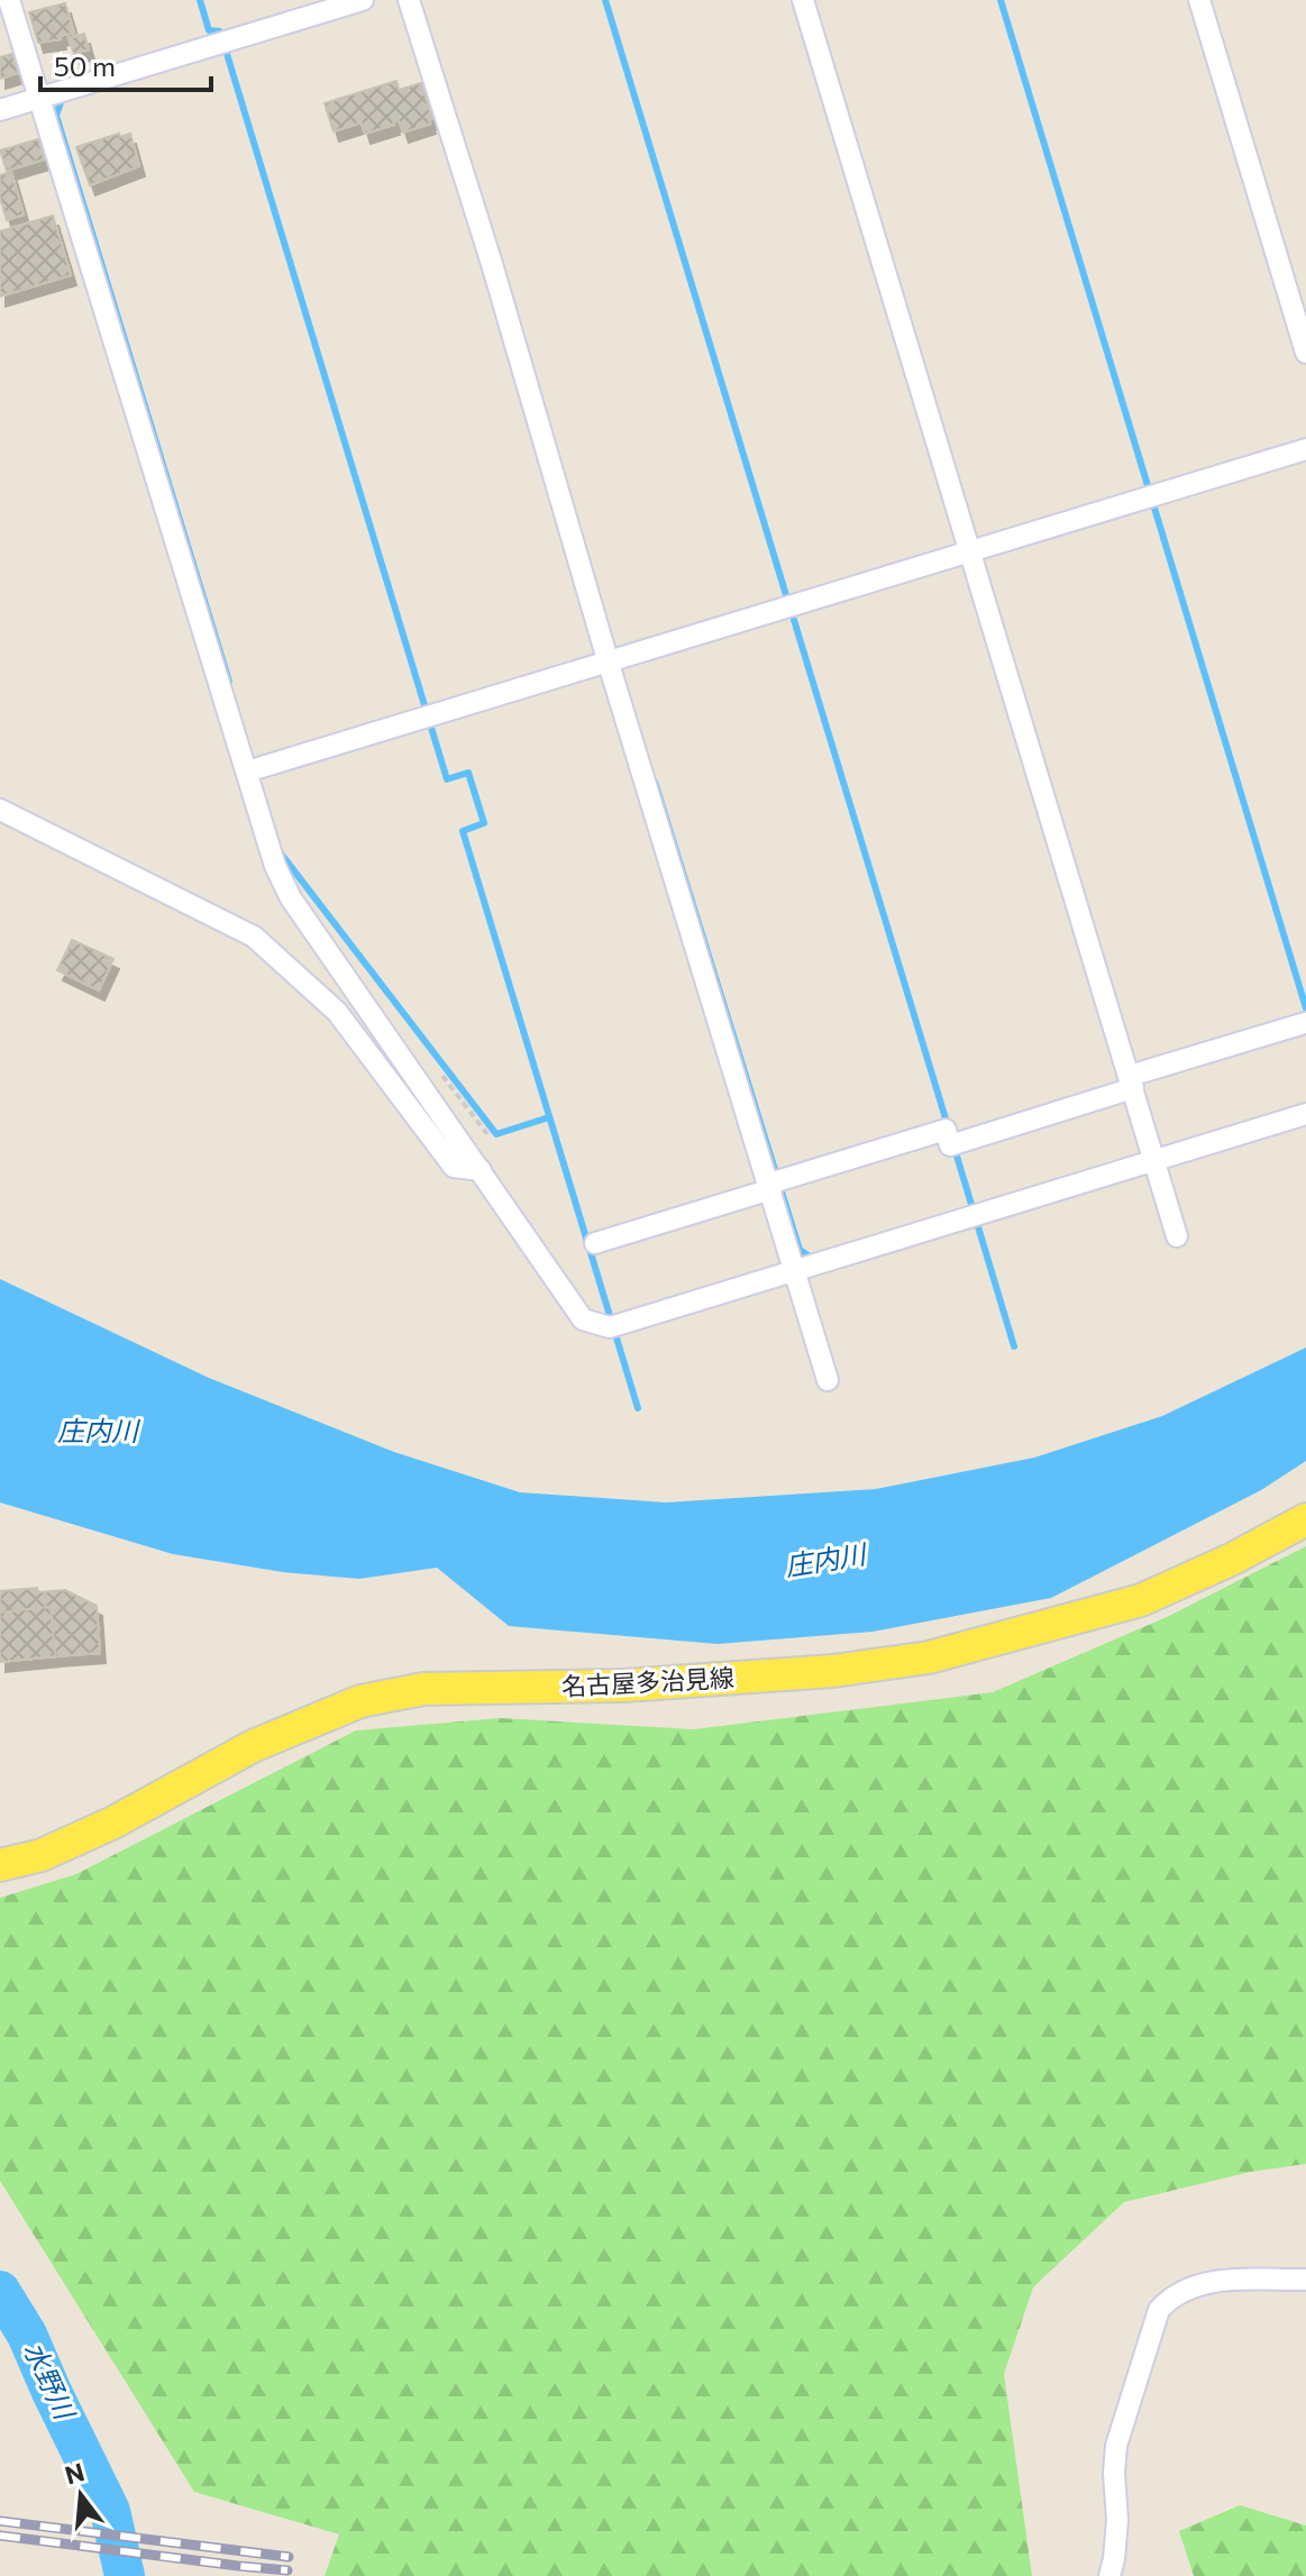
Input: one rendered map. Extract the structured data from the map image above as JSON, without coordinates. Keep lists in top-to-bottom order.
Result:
{
  "streets": {
    "main road": ["名古屋多治見線"]
  },
  "water": ["庄内川", "水野川"],
  "scale_bar": "50 m",
  "north": "top"
}
